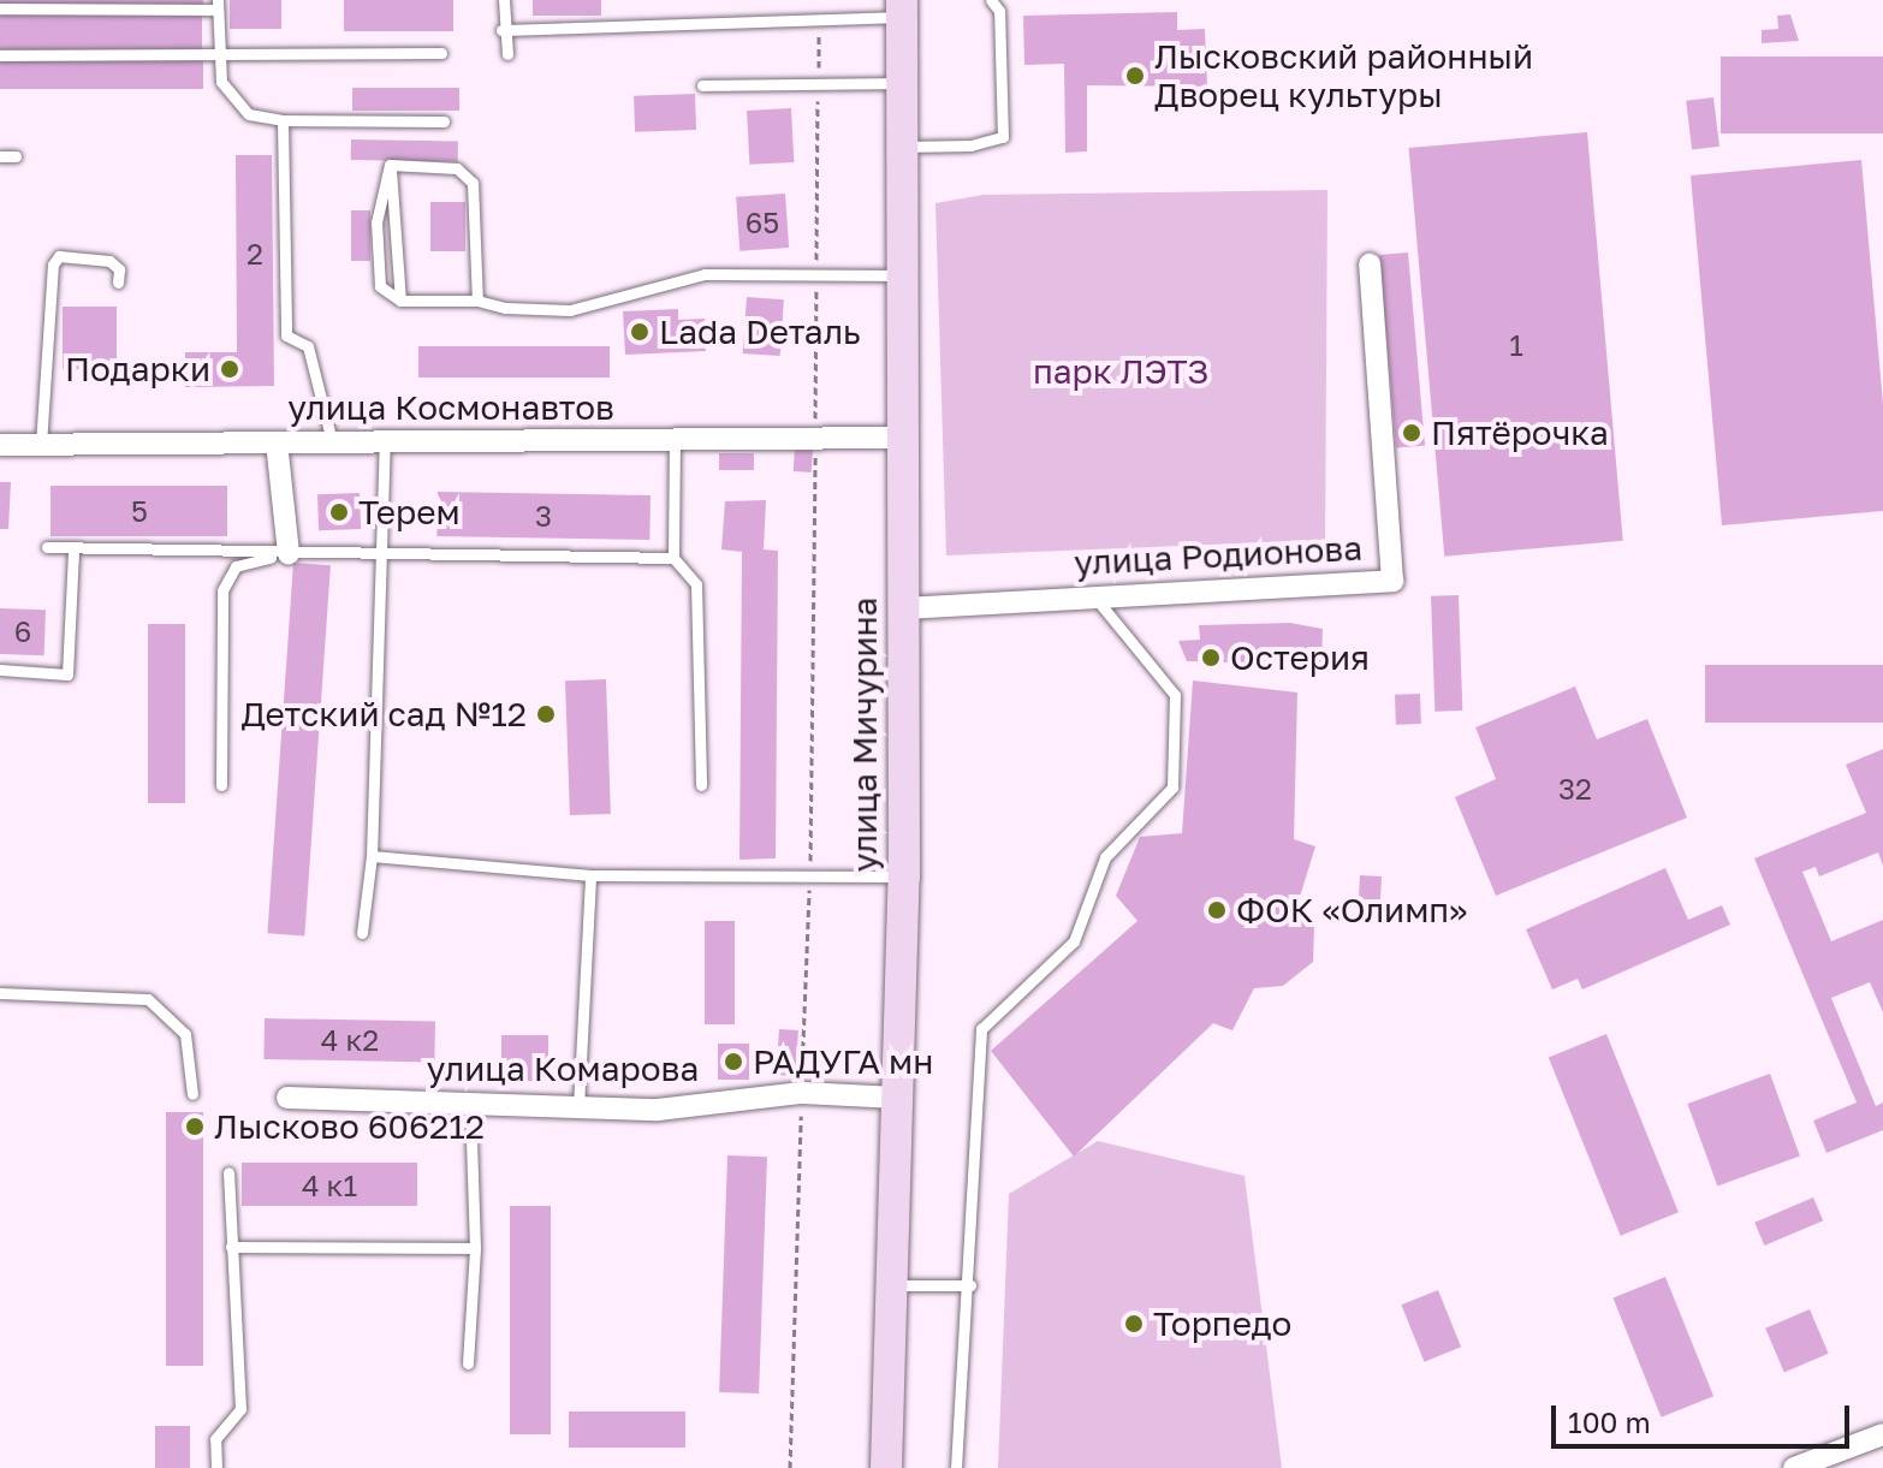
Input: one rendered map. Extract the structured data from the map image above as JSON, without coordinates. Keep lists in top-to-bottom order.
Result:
{
  "streets": {
    "main road": ["улица Мичурина"],
    "street": ["улица Космонавтов", "улица Родионова", "улица Комарова"]
  },
  "crossings": [
    ["улица Космонавтов", "улица Мичурина"],
    ["улица Родионова", "улица Мичурина"],
    ["улица Мичурина", "улица Комарова"]
  ],
  "parks": ["парк ЛЭТЗ"],
  "places": [
    "Лысковский районный Дворец культуры",
    "Lada Dеталь",
    "Подарки",
    "Пятёрочка",
    "Терем",
    "Остерия",
    "Детский сад №12",
    "ФОК «Олимп»",
    "РАДУГА мн",
    "Лысково 606212",
    "Торпедо"
  ],
  "house_numbers": [
    "65",
    "2",
    "1",
    "5",
    "3",
    "6",
    "32",
    "4 к2",
    "4 к1"
  ],
  "scale_bar": "100 m"
}
